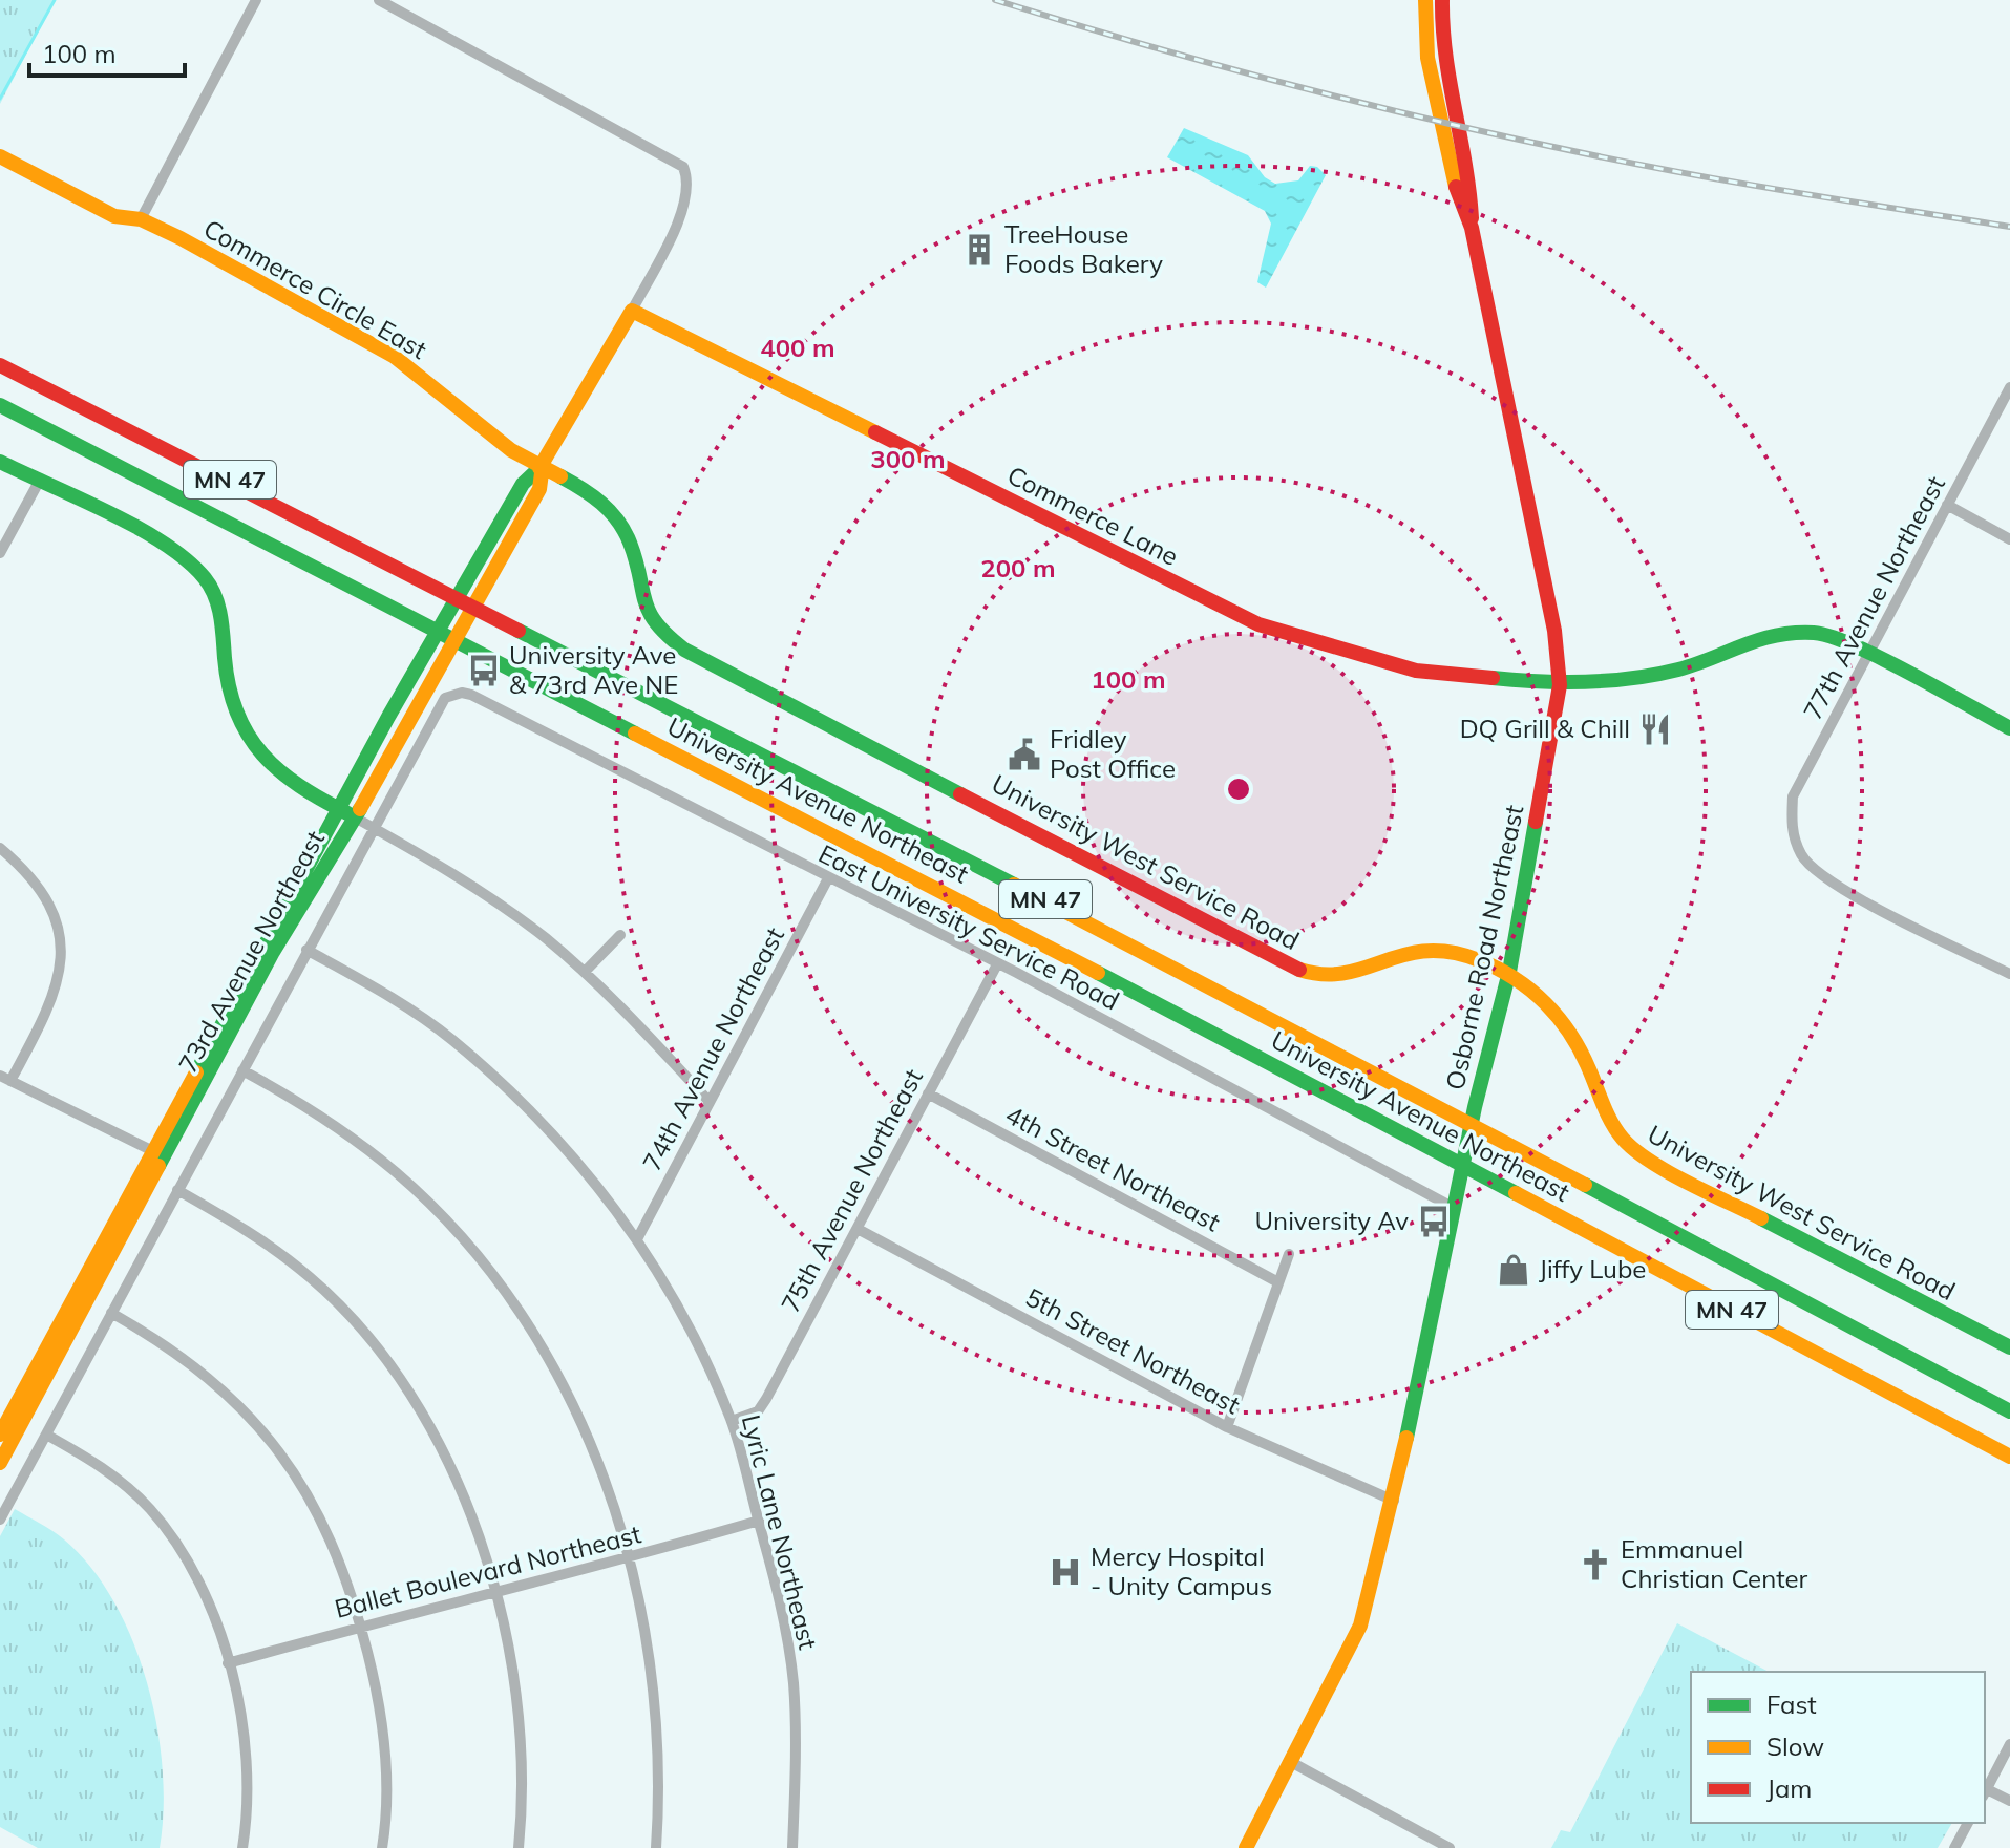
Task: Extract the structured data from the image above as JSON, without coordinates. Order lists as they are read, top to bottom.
{
  "streets": {
    "street": [
      "Commerce Circle East",
      "MN 47",
      "Commerce Lane",
      "77th Avenue Northeast",
      "University Avenue Northeast",
      "University West Service Road",
      "East University Service Road",
      "Osborne Road Northeast",
      "73rd Avenue Northeast",
      "74th Avenue Northeast",
      "4th Street Northeast",
      "75th Avenue Northeast",
      "5th Street Northeast",
      "Lyric Lane Northeast",
      "Ballet Boulevard Northeast"
    ]
  },
  "crossings": [
    ["Commerce Circle East", "University West Service Road"],
    ["Commerce Circle East", "73rd Avenue Northeast"],
    ["Commerce Lane", "77th Avenue Northeast"],
    ["Commerce Lane", "Osborne Road Northeast"],
    ["Commerce Lane", "73rd Avenue Northeast"],
    ["University Avenue Northeast", "Osborne Road Northeast"],
    ["University Avenue Northeast", "73rd Avenue Northeast"],
    ["University West Service Road", "Osborne Road Northeast"],
    ["University West Service Road", "73rd Avenue Northeast"],
    ["East University Service Road", "Osborne Road Northeast"],
    ["East University Service Road", "73rd Avenue Northeast"],
    ["East University Service Road", "74th Avenue Northeast"],
    ["East University Service Road", "75th Avenue Northeast"],
    ["Osborne Road Northeast", "5th Street Northeast"],
    ["73rd Avenue Northeast", "Lyric Lane Northeast"],
    ["74th Avenue Northeast", "Lyric Lane Northeast"],
    ["4th Street Northeast", "75th Avenue Northeast"],
    ["75th Avenue Northeast", "5th Street Northeast"],
    ["75th Avenue Northeast", "Lyric Lane Northeast"],
    ["Lyric Lane Northeast", "Ballet Boulevard Northeast"]
  ],
  "places": {
    "building": ["TreeHouse Foods Bakery"],
    "bus stop": ["University Ave & 73rd Ave NE", "University Av"],
    "restaurant": ["DQ Grill & Chill"],
    "public building": ["Fridley Post Office"],
    "shop": ["Jiffy Lube"],
    "church": ["Emmanuel Christian Center"],
    "hospital": ["Mercy Hospital - Unity Campus"]
  },
  "legend": ["Fast", "Slow", "Jam"],
  "scale_bar": "100 m",
  "rings": [
    "400 m",
    "300 m",
    "200 m",
    "100 m"
  ]
}
